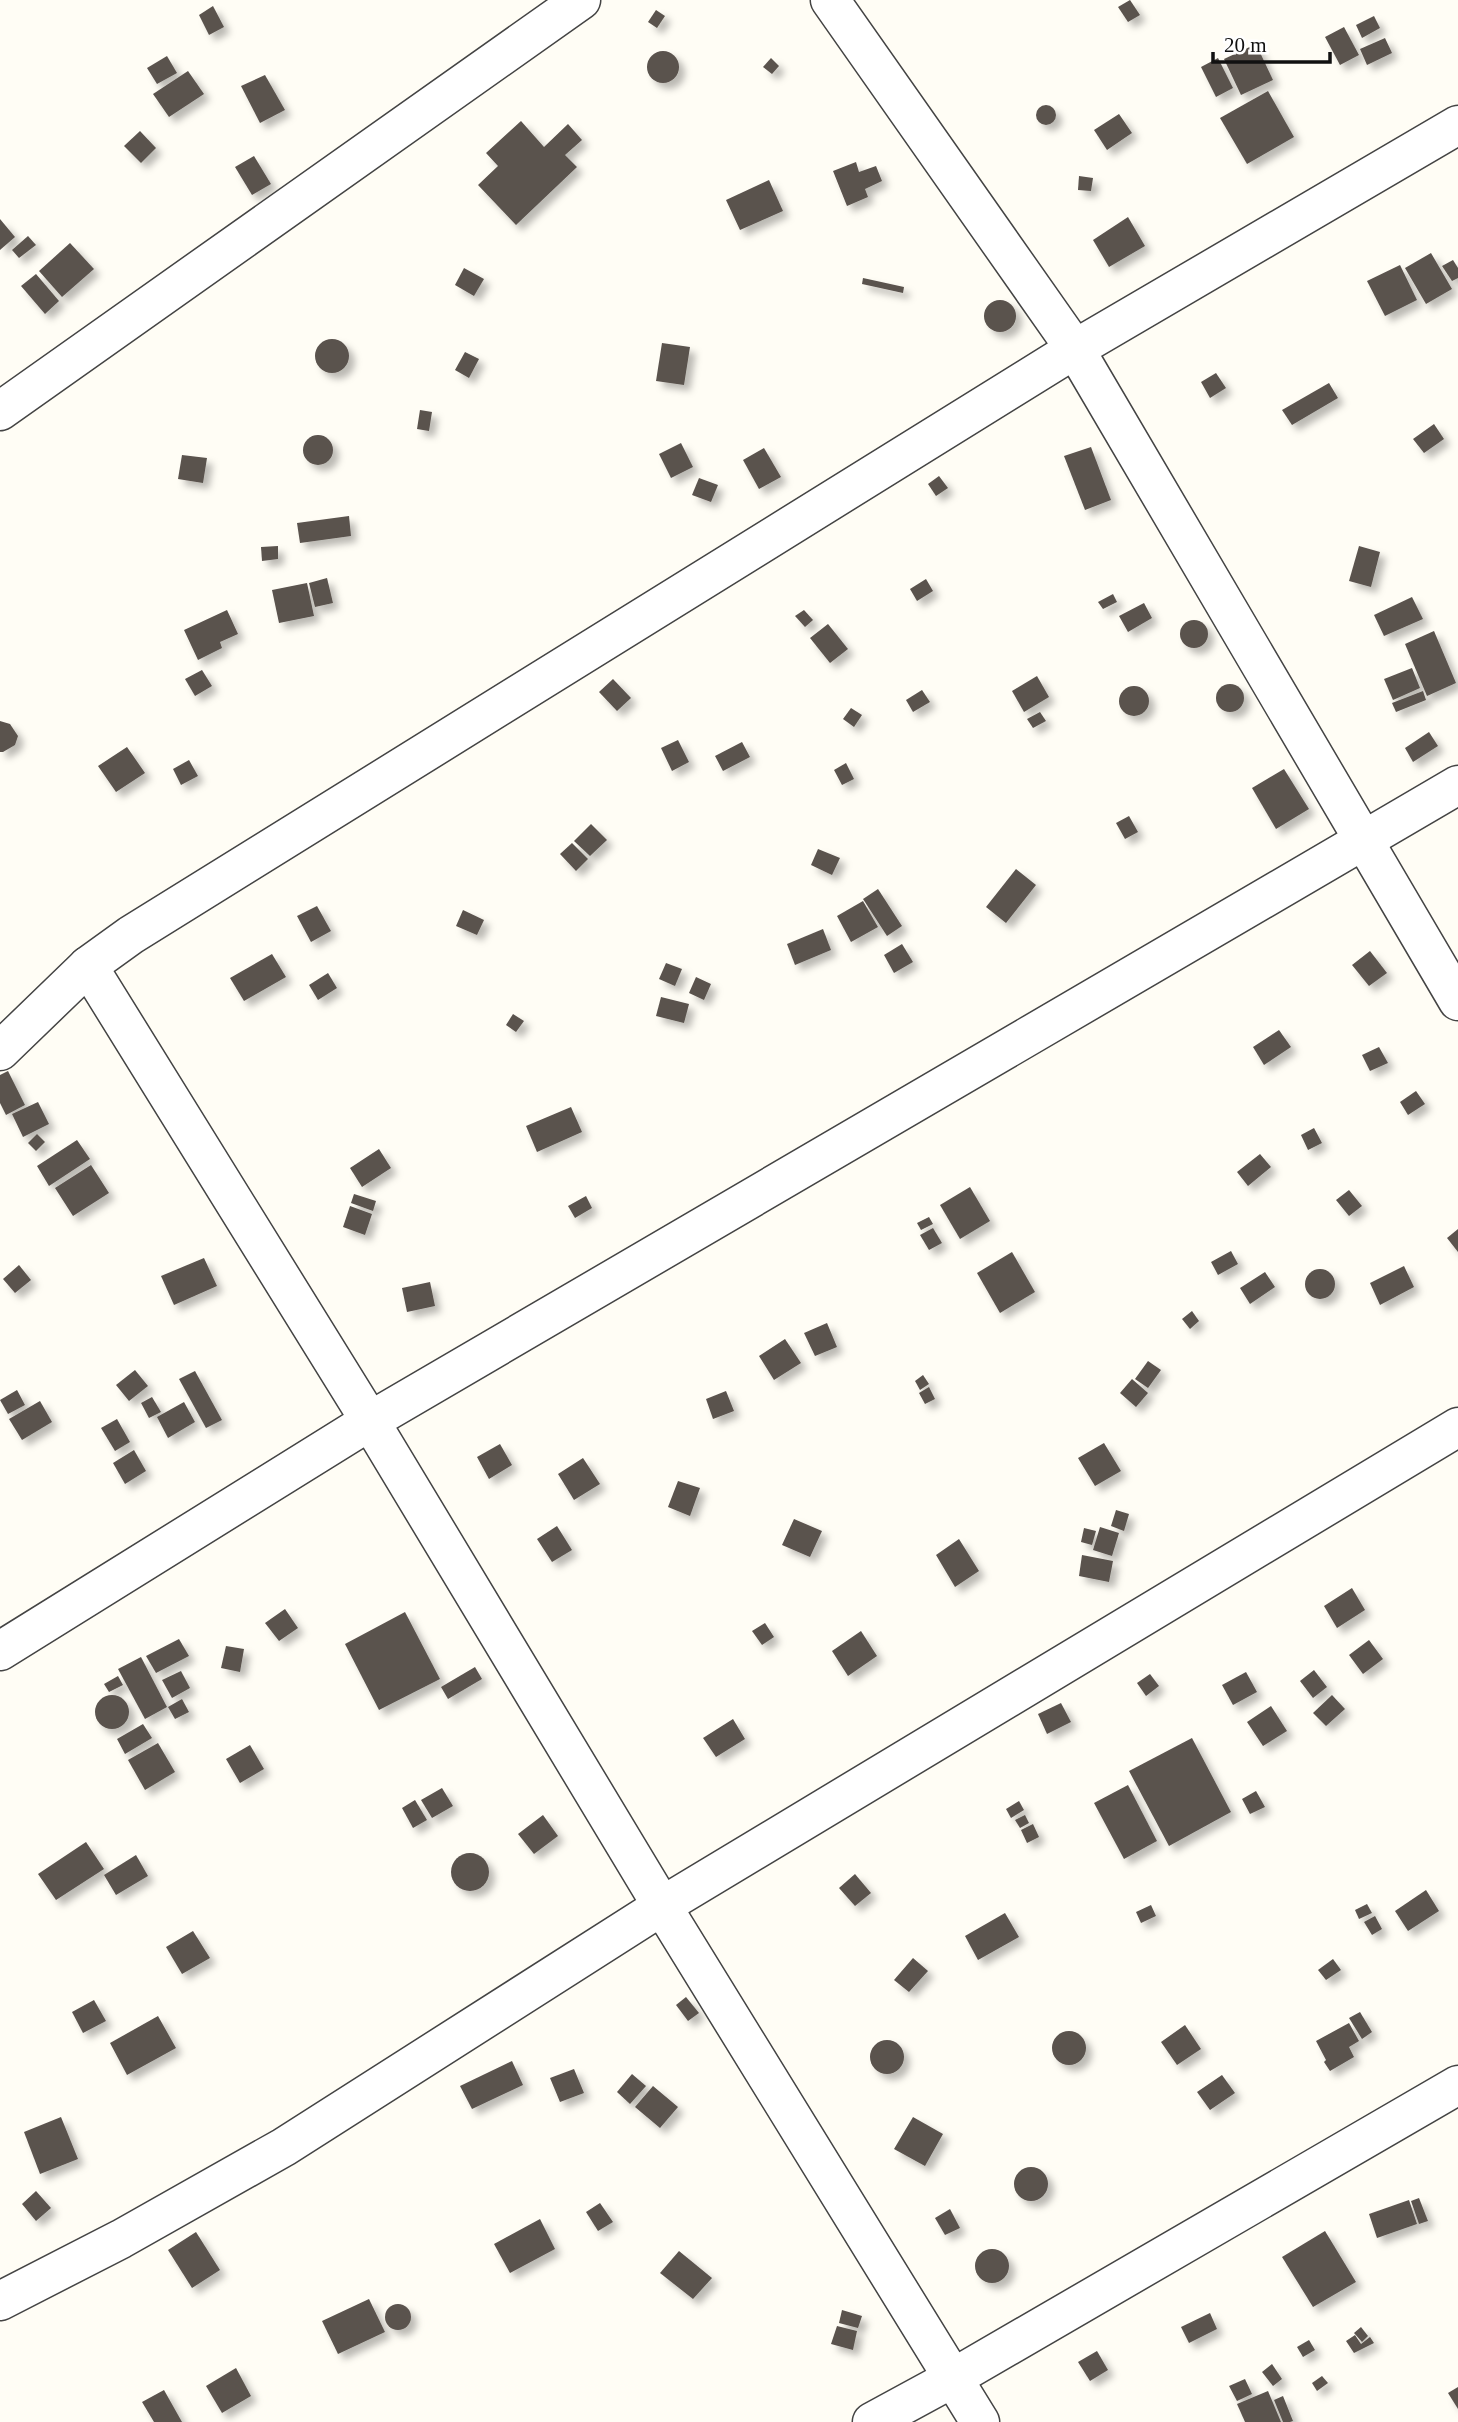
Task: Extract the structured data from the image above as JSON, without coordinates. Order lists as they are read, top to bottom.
{
  "scale_bar": "20 m"
}
